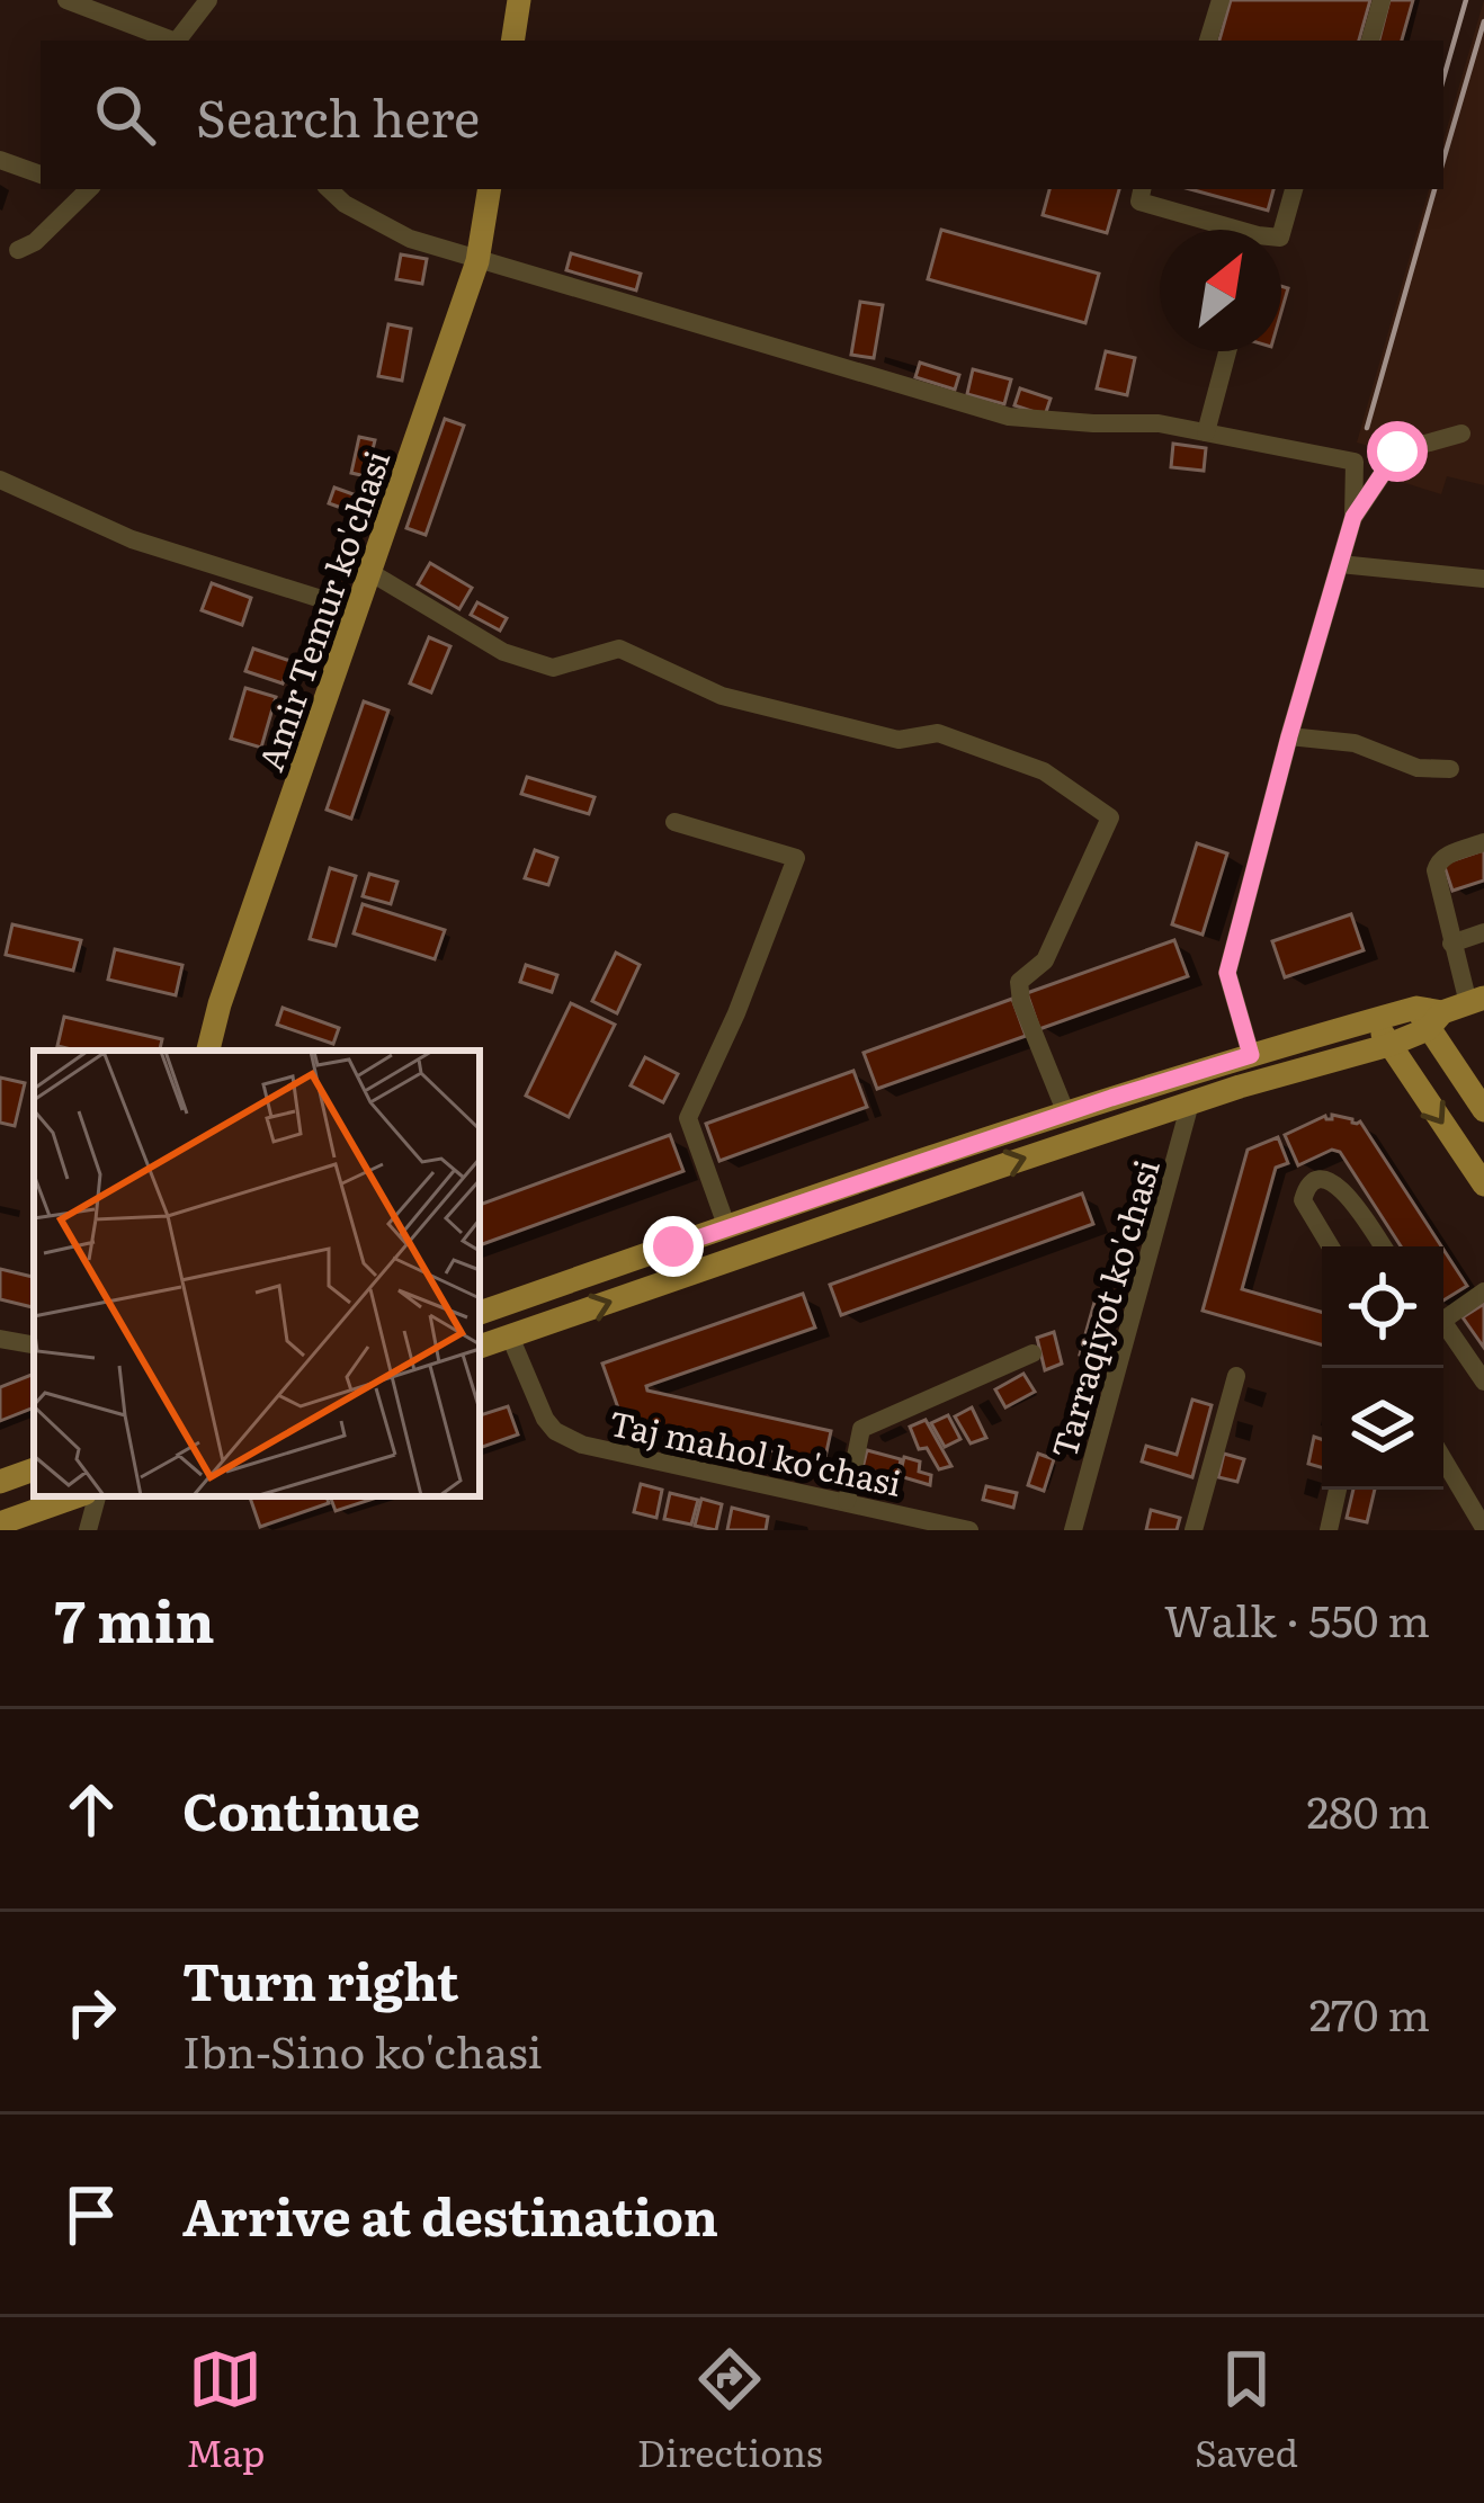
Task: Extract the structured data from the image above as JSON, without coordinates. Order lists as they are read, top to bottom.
{
  "streets": {
    "main road": ["Amir Temur ko'chasi"],
    "street": ["Tarraqiyot ko'chasi", "Taj mahol ko'chasi"]
  },
  "north": "top right",
  "page": {
    "search": "Search here",
    "heading": ["7 min", "Walk · 550 m"],
    "list": [
      ["Continue", "280 m"],
      ["Turn right", "Ibn-Sino ko'chasi", "270 m"],
      "Arrive at destination"
    ],
    "nav": ["Map", "Directions", "Saved"]
  }
}
